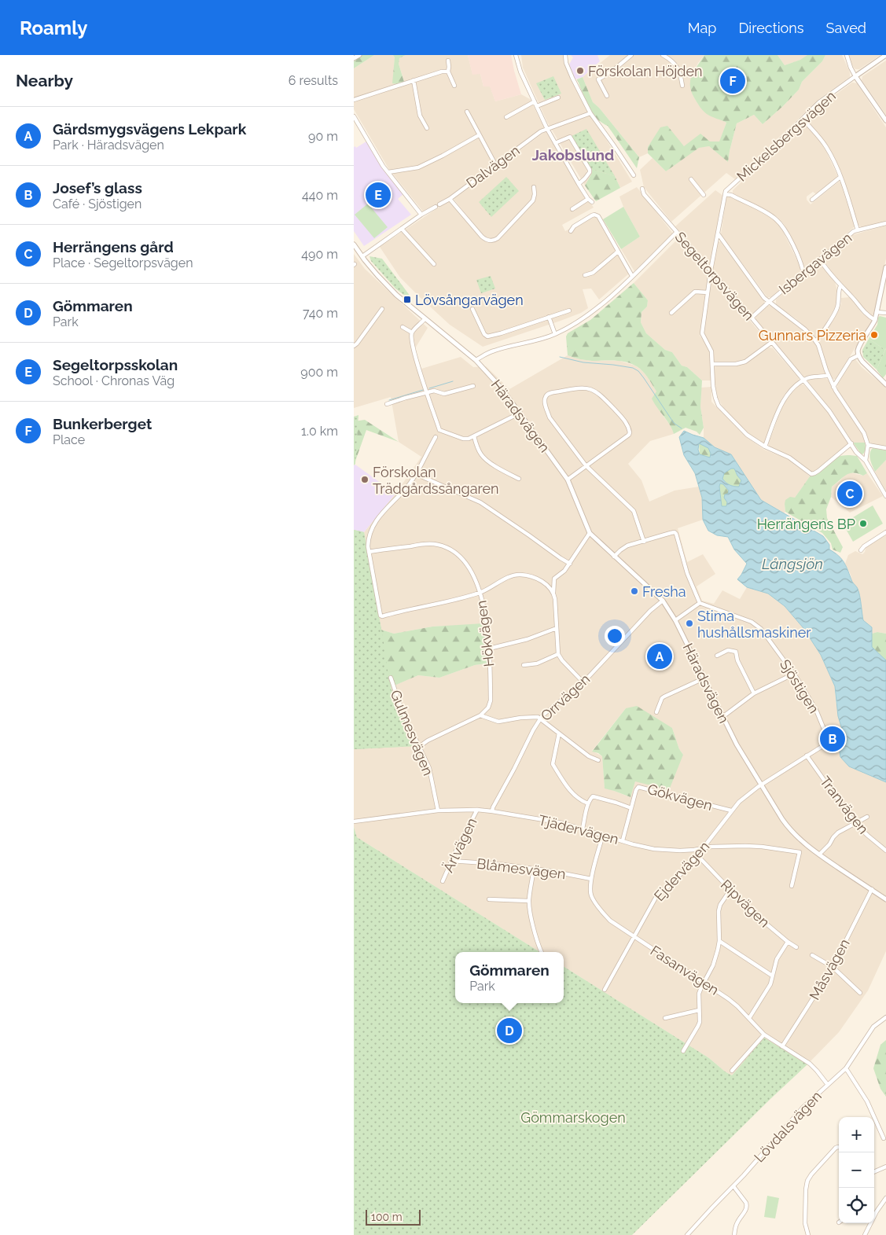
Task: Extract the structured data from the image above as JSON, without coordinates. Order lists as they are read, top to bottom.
{
  "streets": {
    "street": [
      "Mickelsbergsvägen",
      "Dalvägen",
      "Isbergavägen",
      "Segeltorpsvägen",
      "Häradsvägen",
      "Hökvägen",
      "Sjöstigen",
      "Orrvägen",
      "Gulmesvägen",
      "Gökvägen",
      "Tranvägen",
      "Tjädervägen",
      "Ärlvägen",
      "Blåmesvägen",
      "Ejdervägen",
      "Ripvägen",
      "Måsvägen",
      "Fasanvägen",
      "Lövdalsvägen"
    ]
  },
  "crossings": [
    ["Dalvägen", "Häradsvägen"],
    ["Isbergavägen", "Segeltorpsvägen"],
    ["Häradsvägen", "Sjöstigen"],
    ["Häradsvägen", "Orrvägen"],
    ["Häradsvägen", "Ejdervägen"],
    ["Häradsvägen", "Måsvägen"],
    ["Sjöstigen", "Tranvägen"],
    ["Sjöstigen", "Ejdervägen"],
    ["Orrvägen", "Tjädervägen"],
    ["Gulmesvägen", "Tjädervägen"],
    ["Gökvägen", "Tjädervägen"],
    ["Gökvägen", "Ejdervägen"],
    ["Tjädervägen", "Ärlvägen"],
    ["Tjädervägen", "Ejdervägen"],
    ["Tjädervägen", "Fasanvägen"],
    ["Ärlvägen", "Blåmesvägen"],
    ["Blåmesvägen", "Fasanvägen"],
    ["Ejdervägen", "Ripvägen"],
    ["Ejdervägen", "Fasanvägen"],
    ["Måsvägen", "Fasanvägen"],
    ["Fasanvägen", "Lövdalsvägen"]
  ],
  "districts": ["Jakobslund"],
  "water": ["Långsjön"],
  "parks": ["Gömmarskogen"],
  "places": {
    "other": [
      "Förskolan Höjden",
      "Gunnars Pizzeria",
      "Förskolan Trädgårdssångaren",
      "Herrängens BP",
      "Fresha",
      "Stima hushållsmaskiner"
    ],
    "transit": ["Lövsångarvägen"]
  },
  "scale_bar": "100 m",
  "page": {
    "header": "Roamly",
    "nav": ["Map", "Directions", "Saved"],
    "heading": ["Nearby", "6 results"],
    "pins": [
      "F",
      "E",
      "C",
      "A",
      "B",
      "D"
    ],
    "list": [
      {
        "mark": "A",
        "name": "Gärdsmygsvägens Lekpark",
        "note": "Park · Häradsvägen",
        "value": "90 m"
      },
      {
        "mark": "B",
        "name": "Josef’s glass",
        "note": "Café · Sjöstigen",
        "value": "440 m"
      },
      {
        "mark": "C",
        "name": "Herrängens gård",
        "note": "Place · Segeltorpsvägen",
        "value": "490 m"
      },
      {
        "mark": "D",
        "name": "Gömmaren",
        "note": "Park",
        "value": "740 m"
      },
      {
        "mark": "E",
        "name": "Segeltorpsskolan",
        "note": "School · Chronas Väg",
        "value": "900 m"
      },
      {
        "mark": "F",
        "name": "Bunkerberget",
        "note": "Place",
        "value": "1.0 km"
      }
    ],
    "popup": ["Gömmaren", "Park"],
    "map_buttons": ["+", "−"],
    "scale": "100 m"
  }
}
